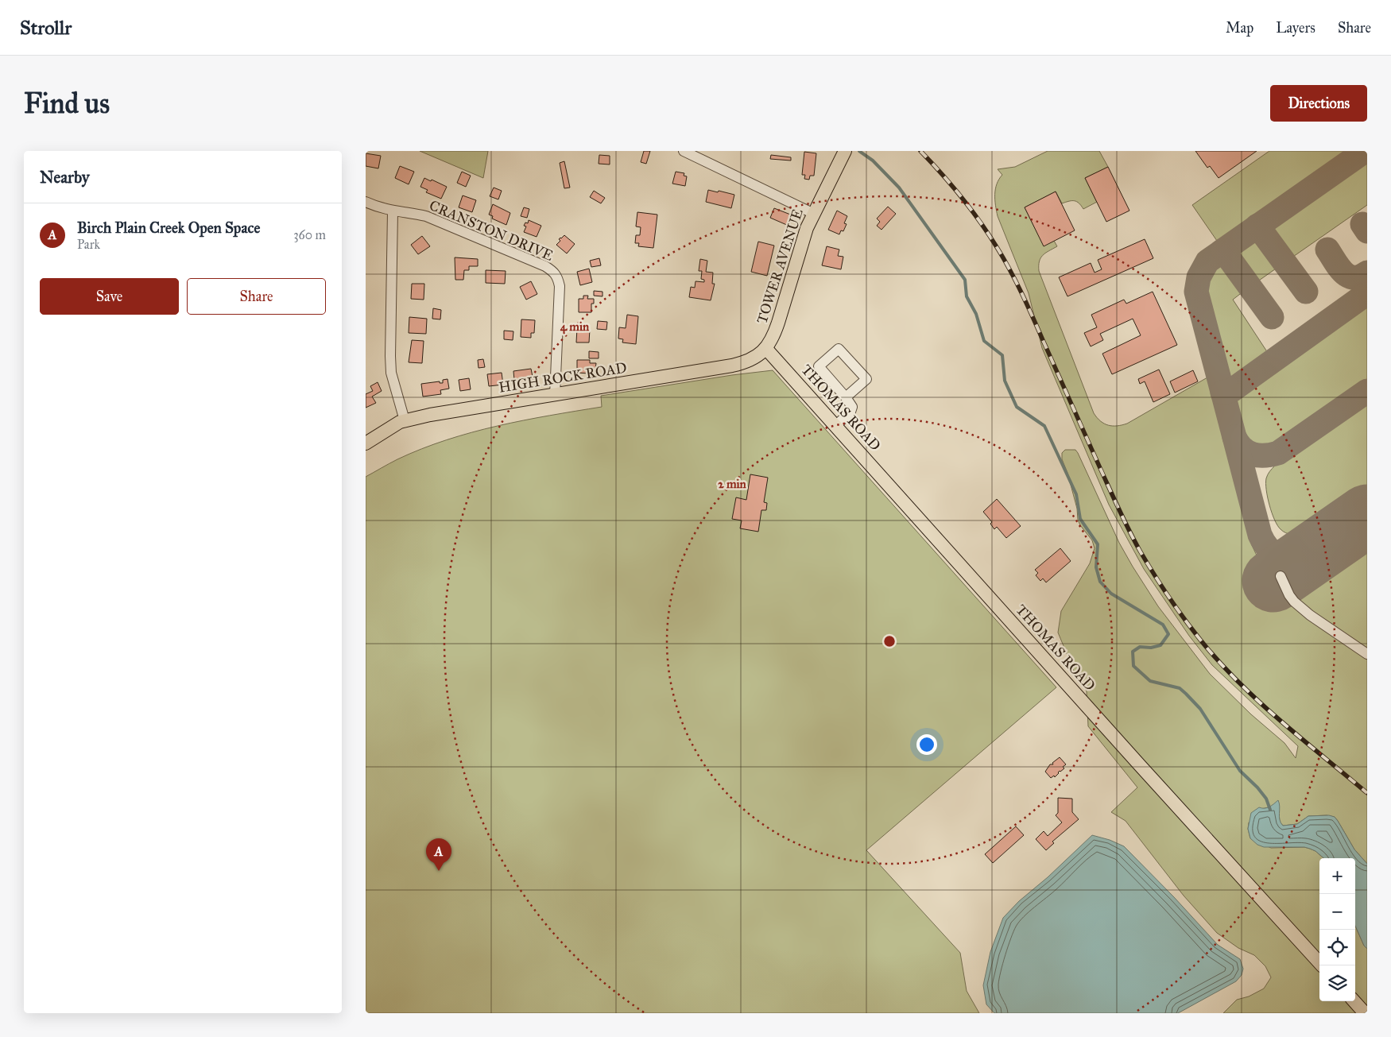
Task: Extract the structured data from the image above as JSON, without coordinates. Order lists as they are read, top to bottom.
{
  "streets": {
    "main road": ["TOWER AVENUE", "HIGH ROCK ROAD", "THOMAS ROAD"],
    "street": ["CRANSTON DRIVE"]
  },
  "crossings": [
    ["CRANSTON DRIVE", "HIGH ROCK ROAD"],
    ["TOWER AVENUE", "HIGH ROCK ROAD"],
    ["TOWER AVENUE", "THOMAS ROAD"],
    ["HIGH ROCK ROAD", "THOMAS ROAD"]
  ],
  "page": {
    "header": "Strollr",
    "nav": ["Map", "Layers", "Share"],
    "buttons": [
      "Directions",
      ["Save", "Share"]
    ],
    "title": "Find us",
    "heading": "Nearby",
    "list": [
      {
        "mark": "A",
        "name": "Birch Plain Creek Open Space",
        "note": "Park",
        "value": "360 m"
      }
    ],
    "pins": "A",
    "map_buttons": ["+", "−"]
  },
  "rings": ["4 min", "2 min"]
}
